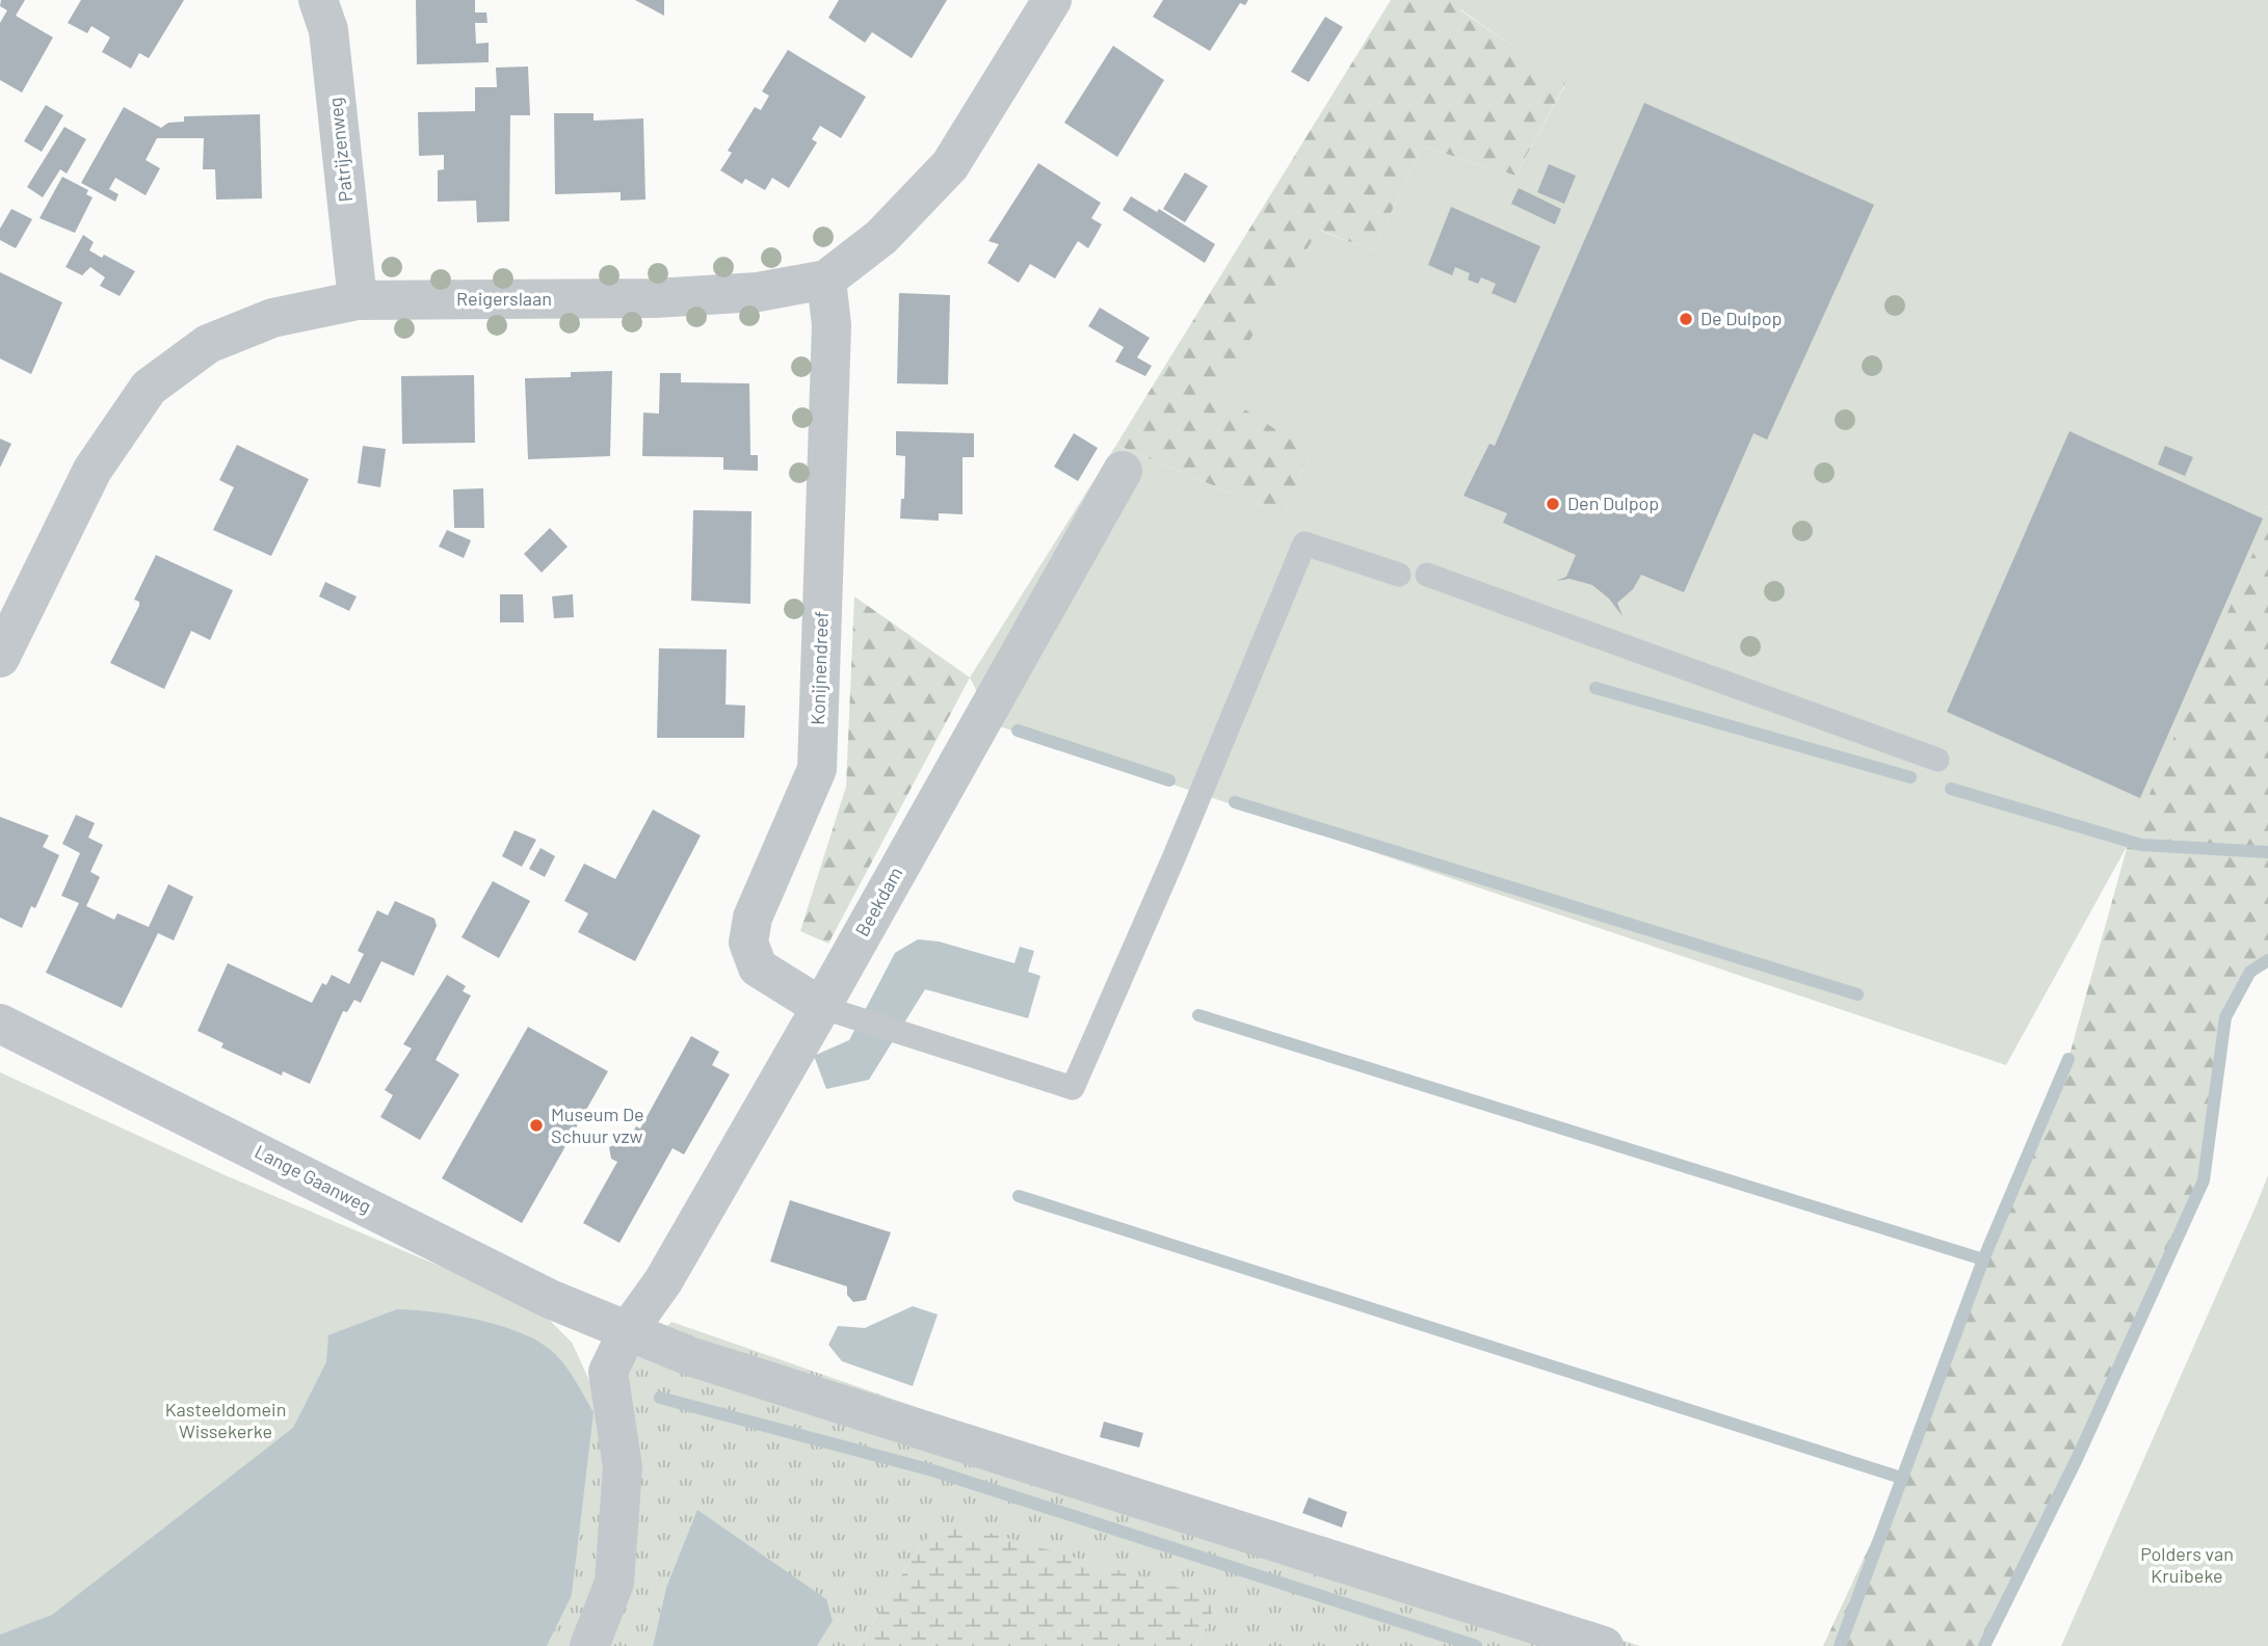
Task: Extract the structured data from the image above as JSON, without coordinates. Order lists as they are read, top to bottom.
{
  "streets": {
    "street": [
      "Patrijzenweg",
      "Reigerslaan",
      "Konijnendreef",
      "Beekdam",
      "Lange Gaanweg"
    ]
  },
  "crossings": [
    ["Patrijzenweg", "Reigerslaan"],
    ["Reigerslaan", "Konijnendreef"],
    ["Konijnendreef", "Beekdam"],
    ["Beekdam", "Lange Gaanweg"]
  ],
  "parks": ["Kasteeldomein Wissekerke", "Polders van Kruibeke"],
  "places": ["De Dulpop", "Den Dulpop", "Museum De Schuur vzw"]
}
